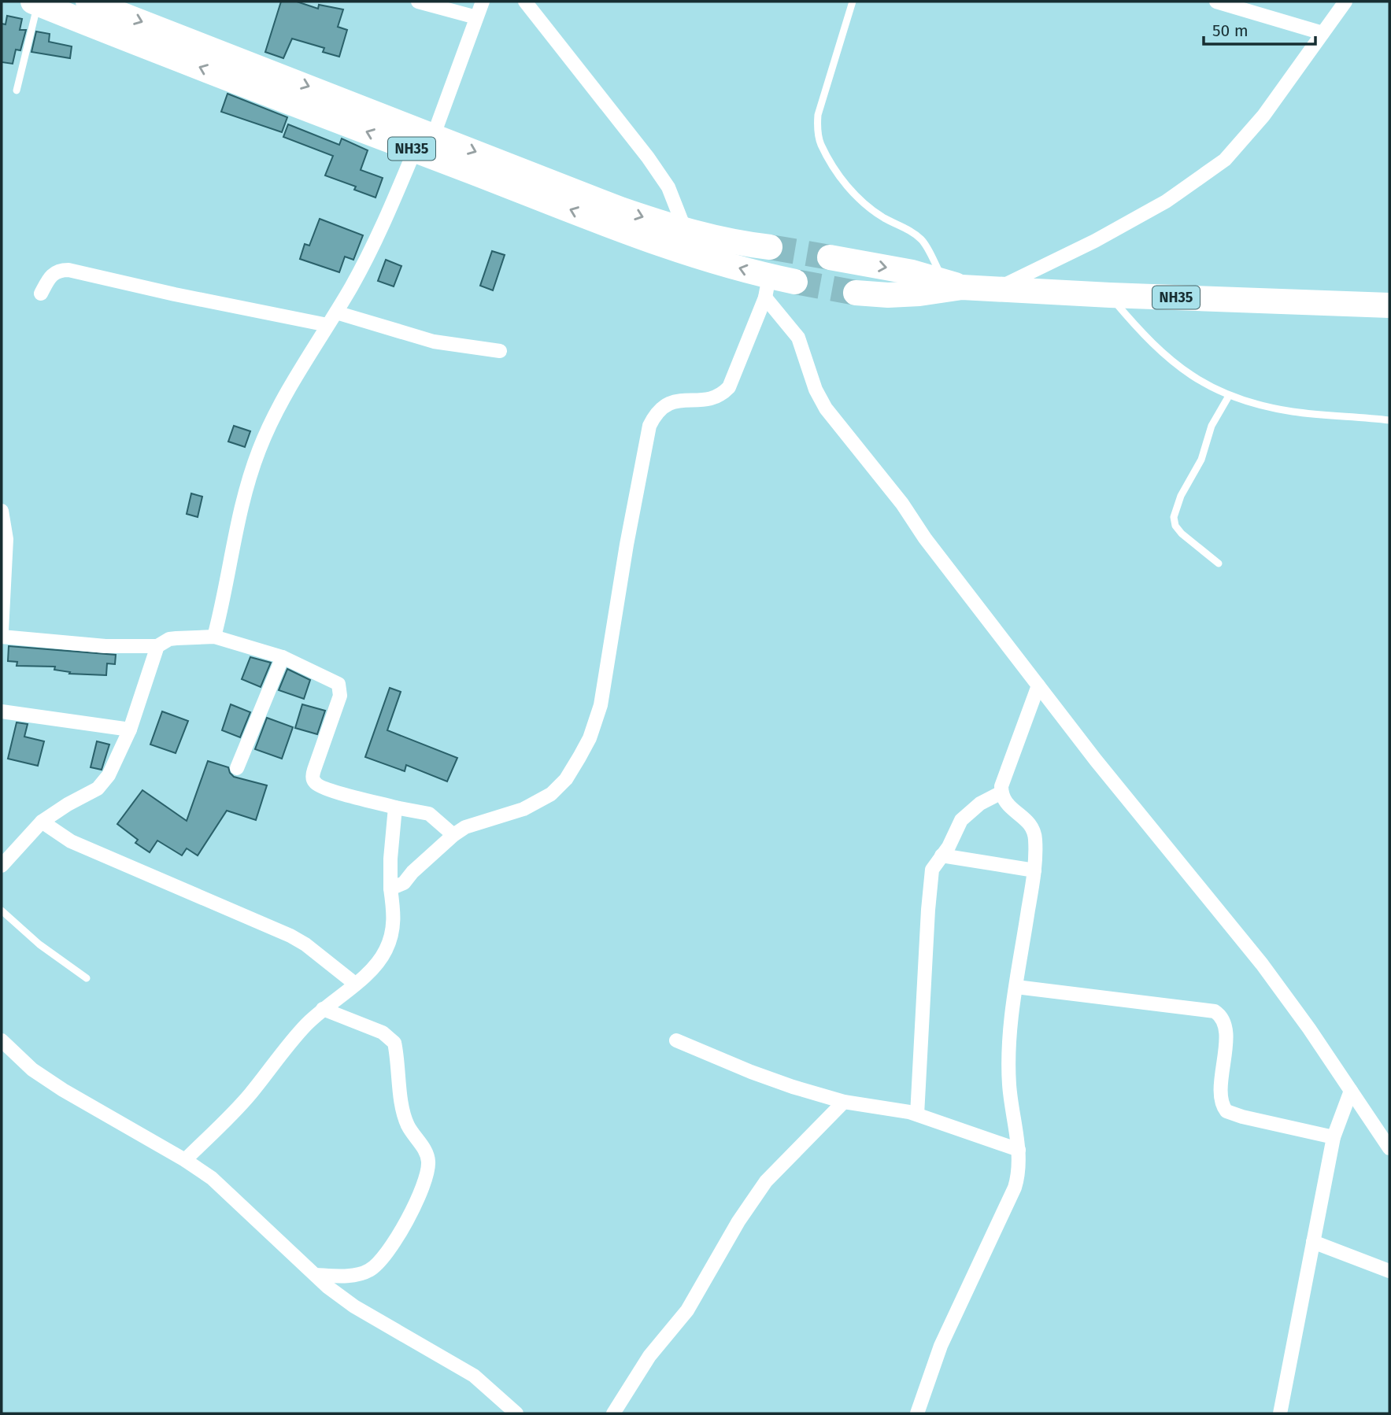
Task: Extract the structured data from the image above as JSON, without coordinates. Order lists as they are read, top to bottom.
{
  "streets": {
    "highway": ["NH35"]
  },
  "scale_bar": "50 m"
}
